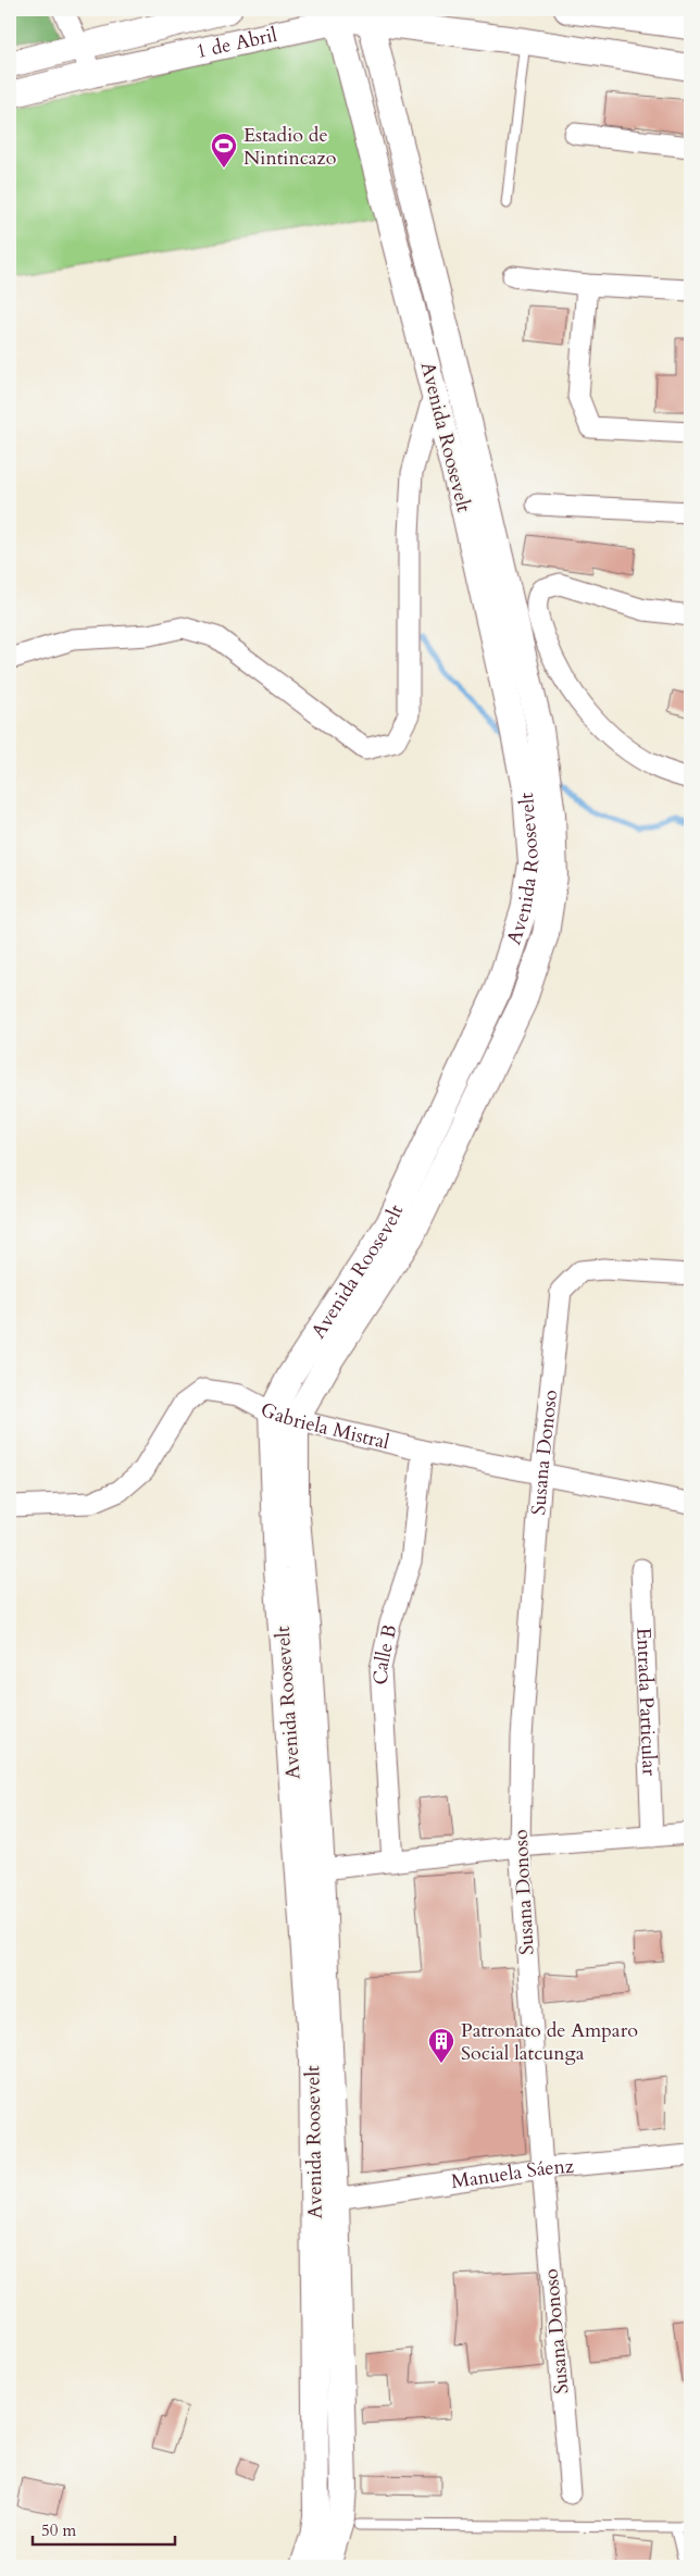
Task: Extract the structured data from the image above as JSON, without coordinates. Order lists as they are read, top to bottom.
{
  "streets": {
    "street": [
      "1 de Abril",
      "Avenida Roosevelt",
      "Gabriela Mistral",
      "Susana Donoso",
      "Calle B",
      "Entrada Particular",
      "Manuela Sáenz"
    ]
  },
  "crossings": [
    ["1 de Abril", "Avenida Roosevelt"],
    ["Avenida Roosevelt", "Gabriela Mistral"],
    ["Avenida Roosevelt", "Manuela Sáenz"],
    ["Gabriela Mistral", "Susana Donoso"],
    ["Gabriela Mistral", "Calle B"],
    ["Susana Donoso", "Manuela Sáenz"]
  ],
  "places": {
    "sports": ["Estadio de Nintincazo"],
    "building": ["Patronato de Amparo Social latcunga"]
  },
  "scale_bar": "50 m"
}
